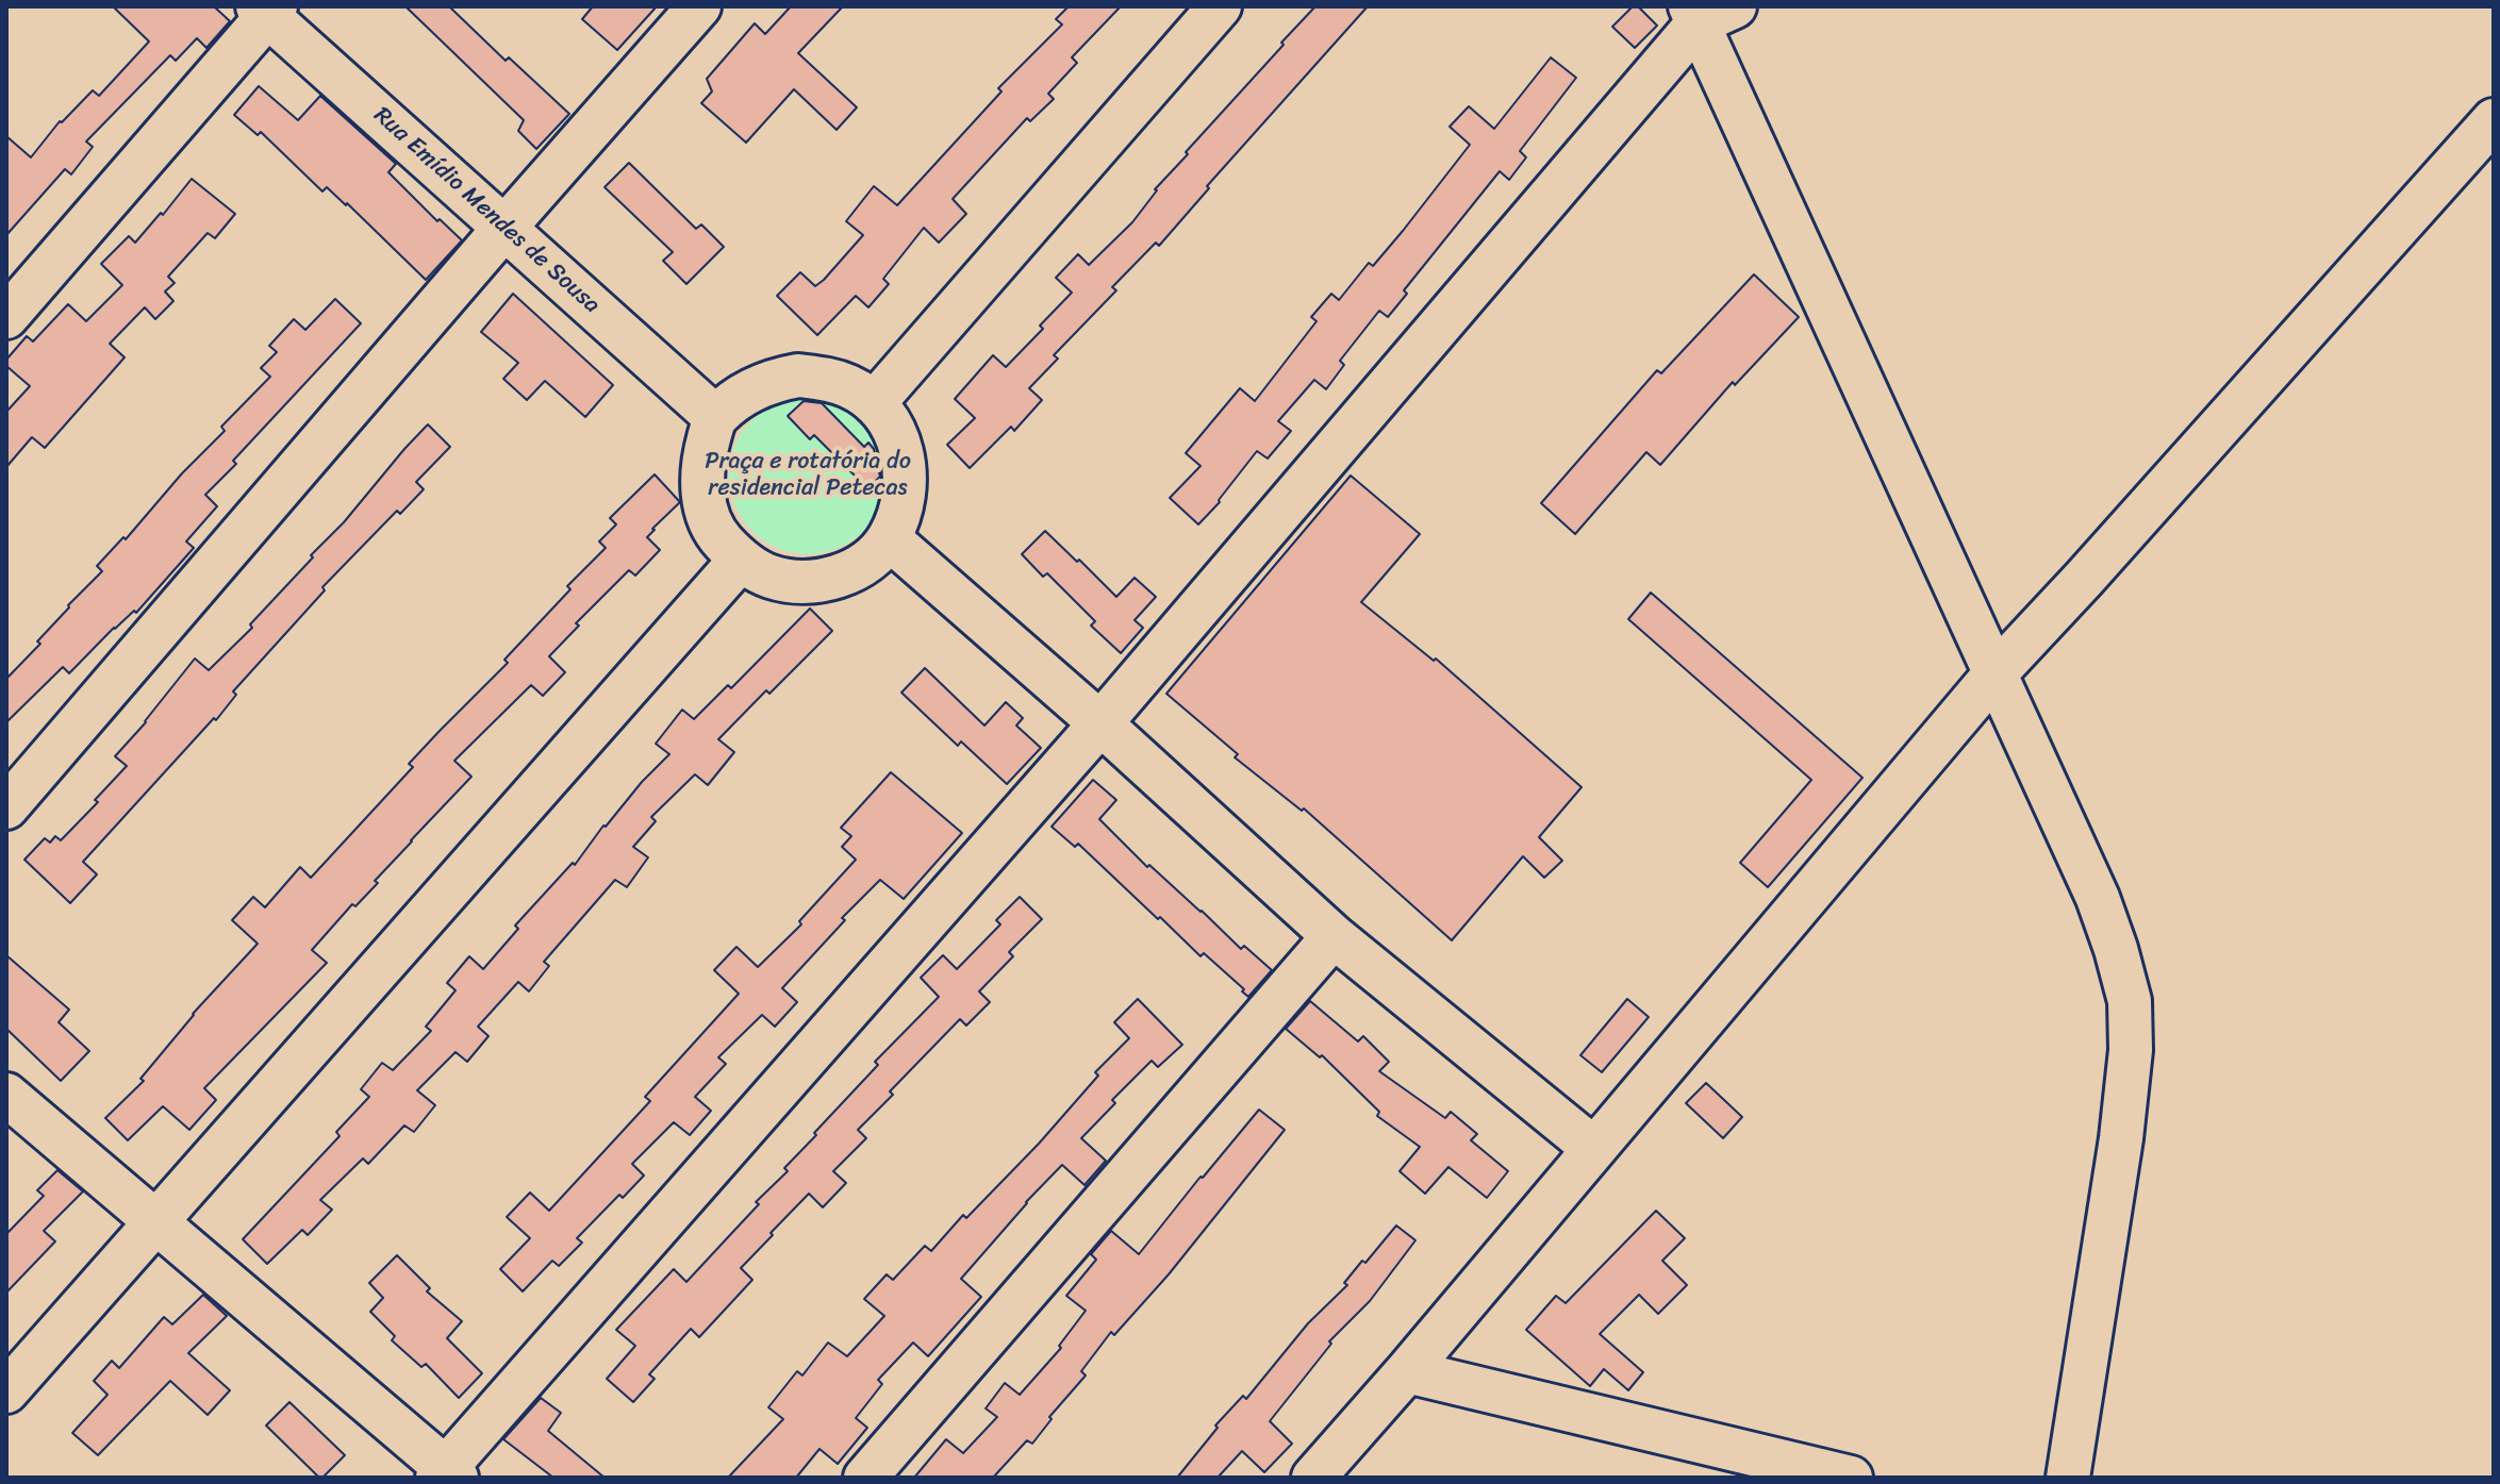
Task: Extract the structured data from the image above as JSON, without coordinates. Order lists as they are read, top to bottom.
{
  "streets": {
    "street": ["Rua Emídio Mendes de Sousa"]
  },
  "parks": ["Praça e rotatória do residencial Petecas"]
}
